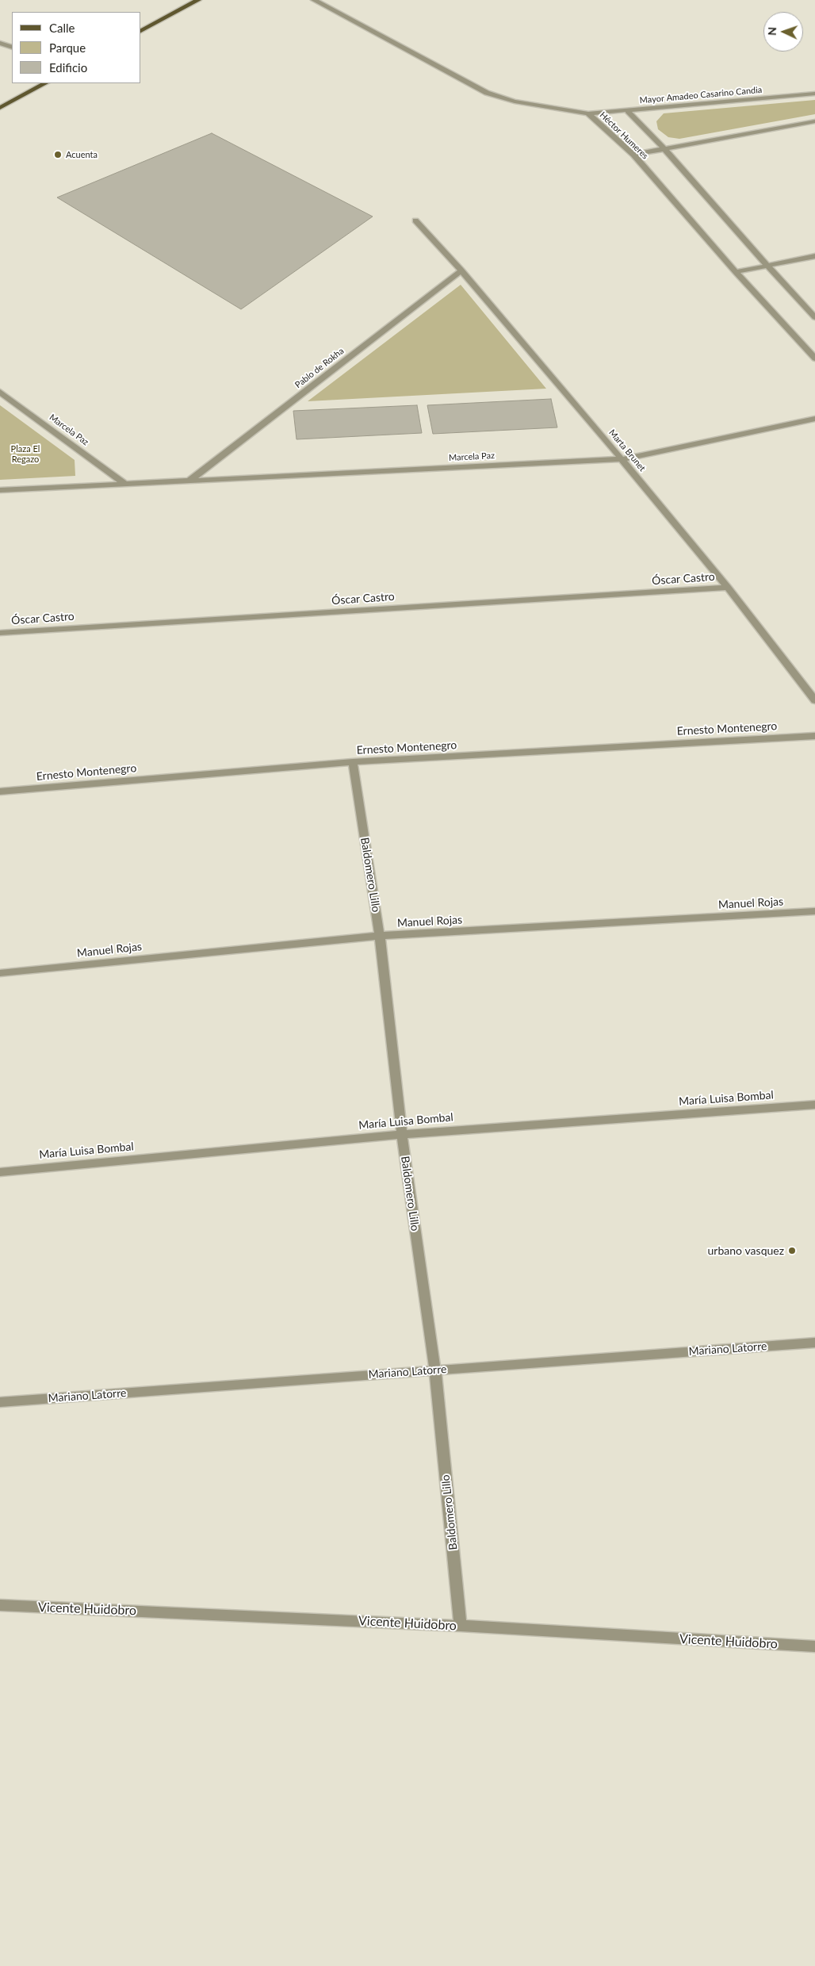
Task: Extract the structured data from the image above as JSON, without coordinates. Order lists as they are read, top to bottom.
{
  "streets": {
    "street": [
      "Mayor Amadeo Casarino Candia",
      "Héctor Humeres",
      "Pablo de Rokha",
      "Marcela Paz",
      "Marta Brunet",
      "Óscar Castro",
      "Ernesto Montenegro",
      "Baldomero Lillo",
      "Manuel Rojas",
      "María Luisa Bombal",
      "Mariano Latorre",
      "Vicente Huidobro"
    ]
  },
  "crossings": [
    ["Mayor Amadeo Casarino Candia", "Héctor Humeres"],
    ["Pablo de Rokha", "Marcela Paz"],
    ["Pablo de Rokha", "Marta Brunet"],
    ["Marcela Paz", "Marta Brunet"],
    ["Marta Brunet", "Óscar Castro"],
    ["Ernesto Montenegro", "Baldomero Lillo"],
    ["Baldomero Lillo", "Manuel Rojas"],
    ["Baldomero Lillo", "María Luisa Bombal"],
    ["Baldomero Lillo", "Mariano Latorre"],
    ["Baldomero Lillo", "Vicente Huidobro"]
  ],
  "parks": ["Plaza El Regazo"],
  "places": ["Acuenta", "urbano vasquez"],
  "legend": ["Calle", "Parque", "Edificio"],
  "north": "left"
}
